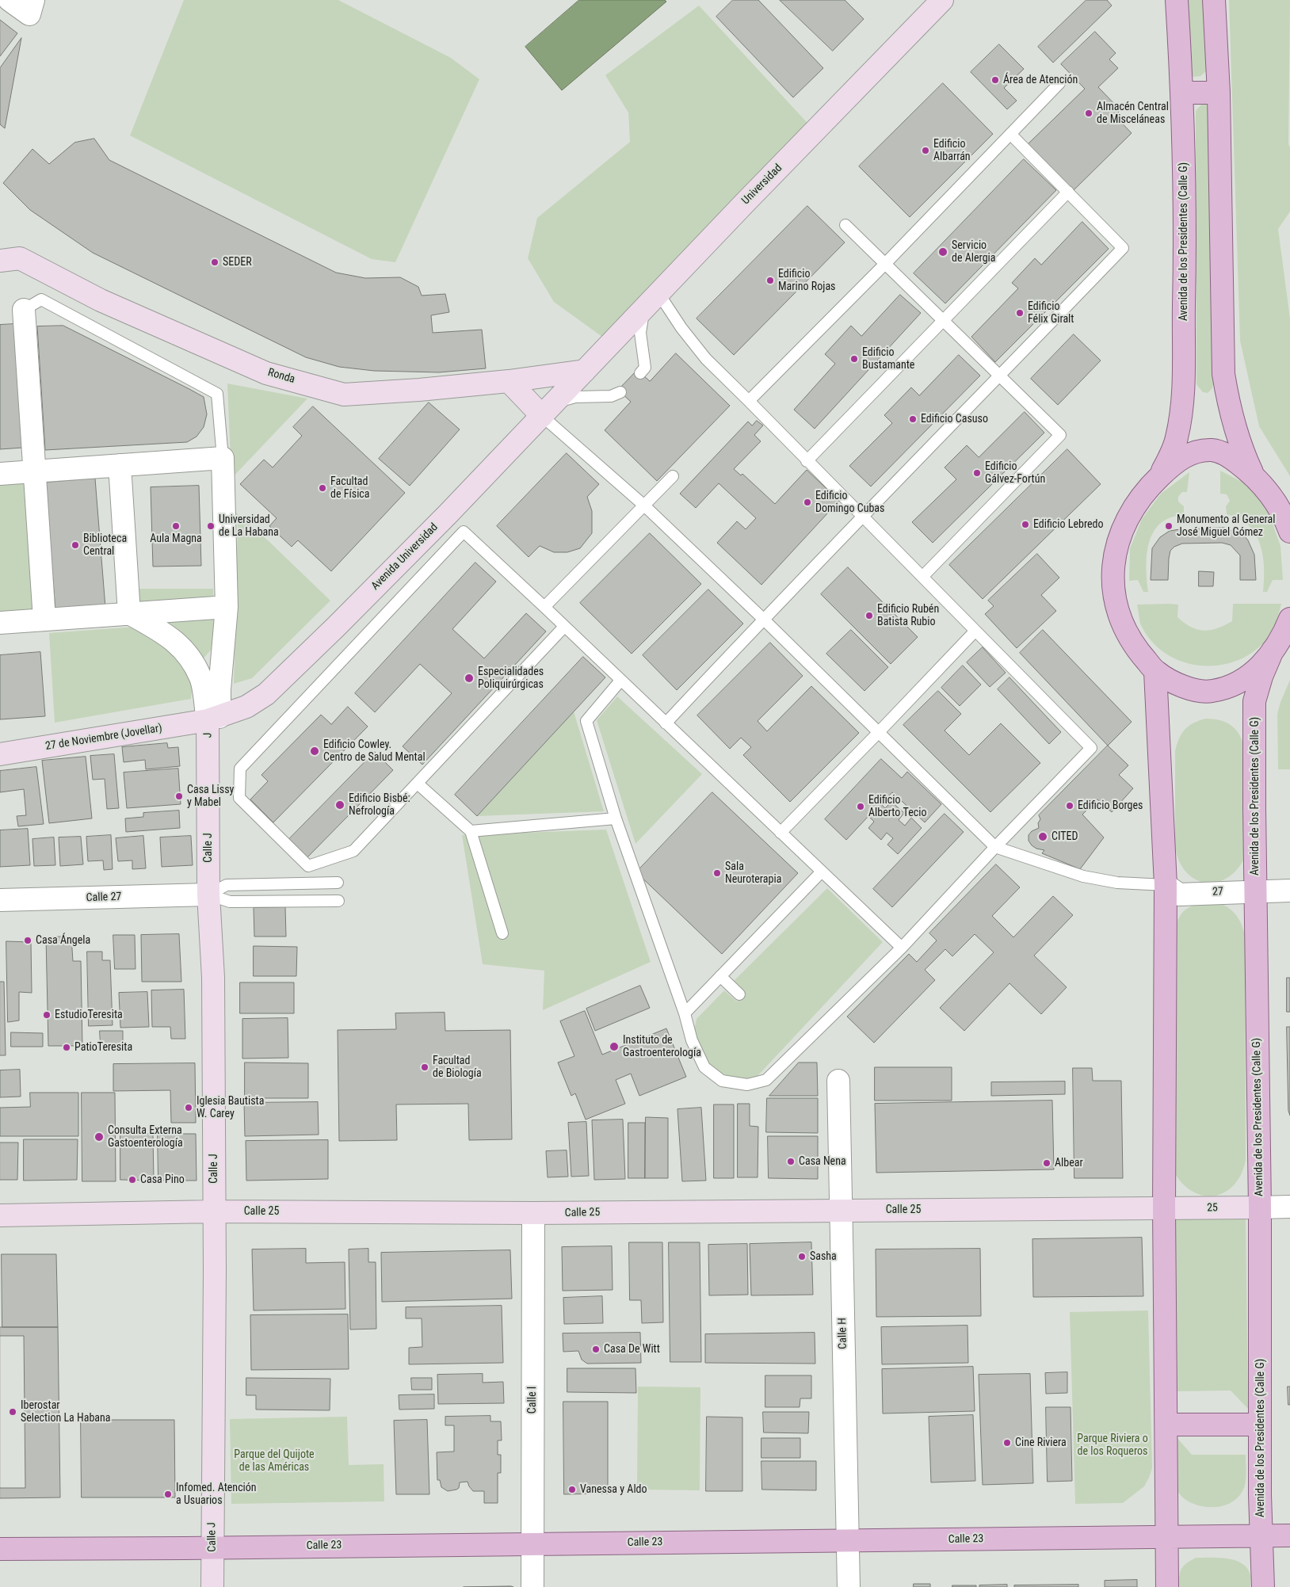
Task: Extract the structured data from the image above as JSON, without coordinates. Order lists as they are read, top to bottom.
{
  "streets": {
    "main road": ["Avenida de los Presidentes (Calle G)", "Calle 23"],
    "street": [
      "Universidad",
      "Ronda",
      "Avenida Universidad",
      "J",
      "27 de Noviembre (Jovellar)",
      "Calle J",
      "27",
      "Calle 27",
      "25",
      "Calle 25",
      "Calle H",
      "Calle I"
    ]
  },
  "crossings": [
    ["Universidad", "Ronda"],
    ["Universidad", "Avenida Universidad"],
    ["Avenida de los Presidentes (Calle G)", "27"],
    ["Avenida de los Presidentes (Calle G)", "25"],
    ["Avenida de los Presidentes (Calle G)", "Calle 23"],
    ["Ronda", "Avenida Universidad"],
    ["Avenida Universidad", "J"],
    ["Avenida Universidad", "27 de Noviembre (Jovellar)"],
    ["J", "27 de Noviembre (Jovellar)"],
    ["J", "Calle J"],
    ["Calle J", "Calle 27"],
    ["Calle J", "Calle 25"],
    ["Calle J", "Calle 23"],
    ["25", "Calle 25"],
    ["Calle 25", "Calle H"],
    ["Calle 25", "Calle I"],
    ["Calle H", "Calle 23"],
    ["Calle I", "Calle 23"]
  ],
  "parks": ["Parque Riviera o de los Roqueros", "Parque del Quijote de las Américas"],
  "places": [
    "Área de Atención",
    "Almacén Central de Misceláneas",
    "Edificio Albarrán",
    "Servicio de Alergia",
    "SEDER",
    "Edificio Marino Rojas",
    "Edificio Félix Giralt",
    "Edificio Bustamante",
    "Edificio Casuso",
    "Edificio Gálvez-Fortún",
    "Facultad de Física",
    "Edificio Domingo Cubas",
    "Edificio Lebredo",
    "Aula Magna",
    "Universidad de La Habana",
    "Monumento al General José Miguel Gómez",
    "Biblioteca Central",
    "Edificio Rubén Batista Rubio",
    "Especialidades Poliquirúrgicas",
    "Edificio Cowley. Centro de Salud Mental",
    "Casa Lissy y Mabel",
    "Edificio Bisbé: Nefrología",
    "Edificio Borges",
    "Edificio Alberto Tecio",
    "CITED",
    "Sala Neuroterapia",
    "Casa Ángela",
    "EstudioTeresita",
    "Instituto de Gastroenterología",
    "PatioTeresita",
    "Facultad de Biología",
    "Iglesia Bautista W. Carey",
    "Consulta Externa Gastoenterología",
    "Casa Nena",
    "Albear",
    "Casa Pino",
    "Sasha",
    "Casa De Witt",
    "Iberostar Selection La Habana",
    "Cine Riviera",
    "Vanessa y Aldo",
    "Infomed. Atención a Usuarios"
  ]
}
